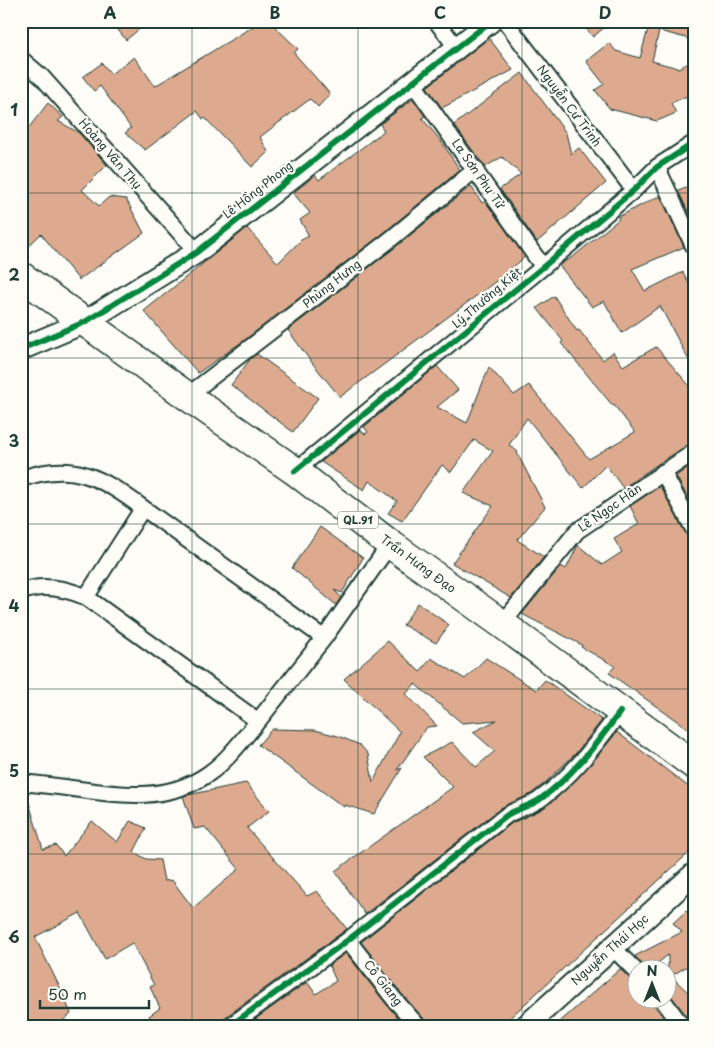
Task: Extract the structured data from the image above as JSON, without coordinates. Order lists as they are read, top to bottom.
{
  "streets": {
    "highway": ["QL.91", "Trần Hưng Đạo"],
    "street": [
      "Nguyễn Cư Trinh",
      "Hoàng Văn Thụ",
      "La Sơn Phu Tử",
      "Lê Hồng Phong",
      "Phùng Hưng",
      "Lý Thường Kiệt",
      "Lê Ngọc Hân",
      "Nguyễn Thái Học",
      "Cô Giang"
    ]
  },
  "crossings": [
    ["Nguyễn Cư Trinh", "Lý Thường Kiệt"],
    ["Hoàng Văn Thụ", "Lê Hồng Phong"],
    ["La Sơn Phu Tử", "Lê Hồng Phong"],
    ["La Sơn Phu Tử", "Phùng Hưng"],
    ["La Sơn Phu Tử", "Lý Thường Kiệt"],
    ["Lê Hồng Phong", "Trần Hưng Đạo"],
    ["Phùng Hưng", "Trần Hưng Đạo"],
    ["Lý Thường Kiệt", "Trần Hưng Đạo"],
    ["Lê Ngọc Hân", "Trần Hưng Đạo"]
  ],
  "scale_bar": "50 m",
  "north": "top",
  "grid": {
    "columns": [
      "A",
      "B",
      "C",
      "D"
    ],
    "rows": [
      "1",
      "2",
      "3",
      "4",
      "5",
      "6"
    ]
  }
}
